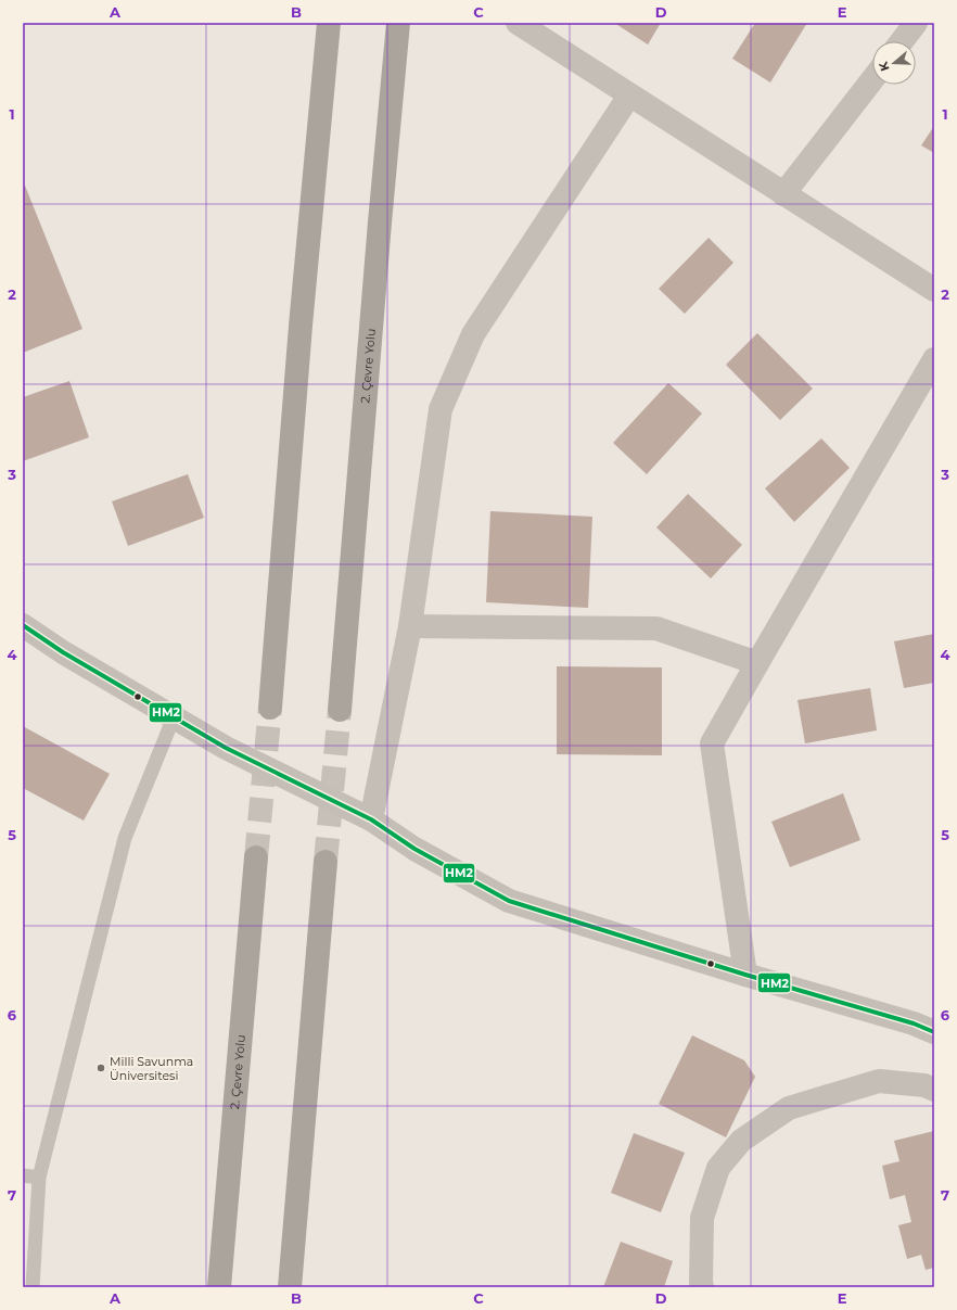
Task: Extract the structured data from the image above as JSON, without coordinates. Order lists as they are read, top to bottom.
{
  "streets": {
    "highway": ["2. Çevre Yolu"]
  },
  "places": ["Milli Savunma Üniversitesi"],
  "lines": ["transit line HM2"],
  "north": "left",
  "grid": {
    "columns": [
      "A",
      "B",
      "C",
      "D",
      "E"
    ],
    "rows": [
      "1",
      "2",
      "3",
      "4",
      "5",
      "6",
      "7"
    ]
  }
}
